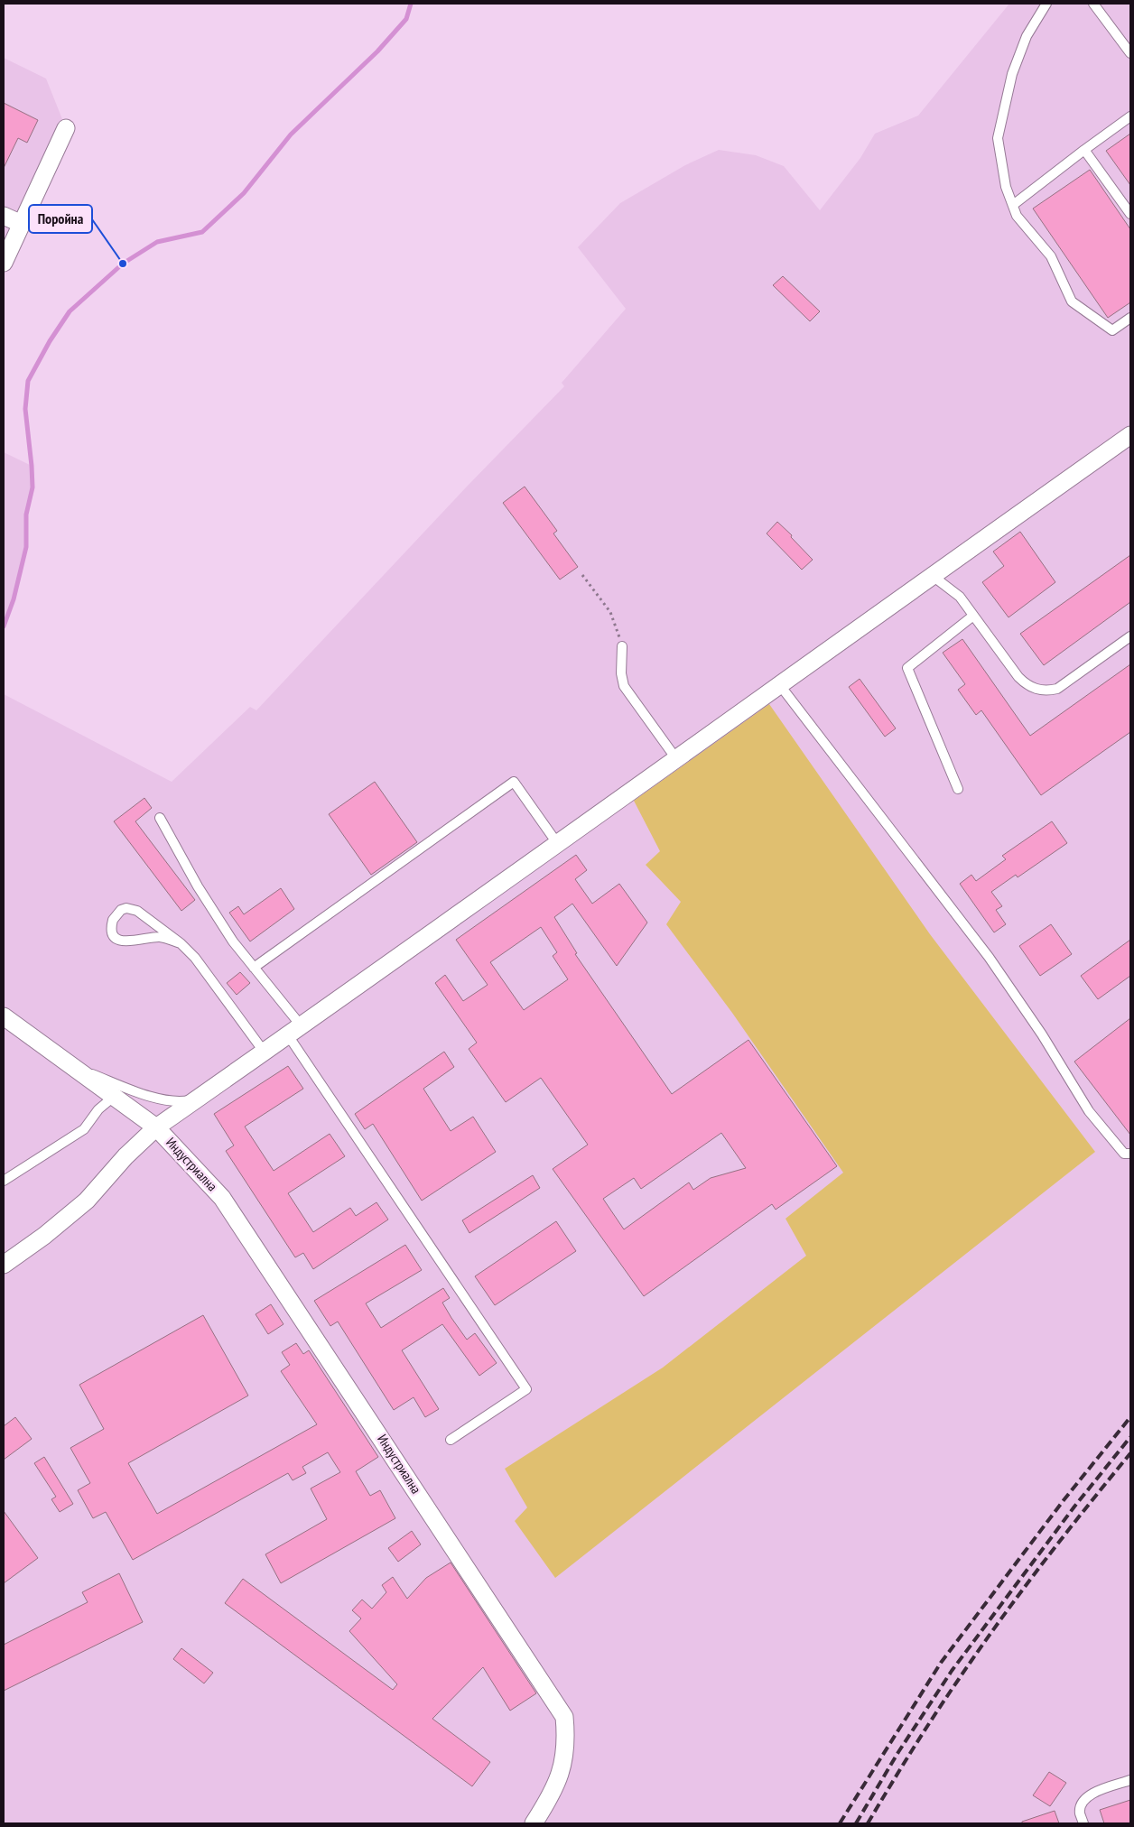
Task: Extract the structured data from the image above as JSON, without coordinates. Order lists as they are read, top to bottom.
{
  "streets": {
    "street": ["Индустриална"]
  },
  "places": ["Поройна"]
}
